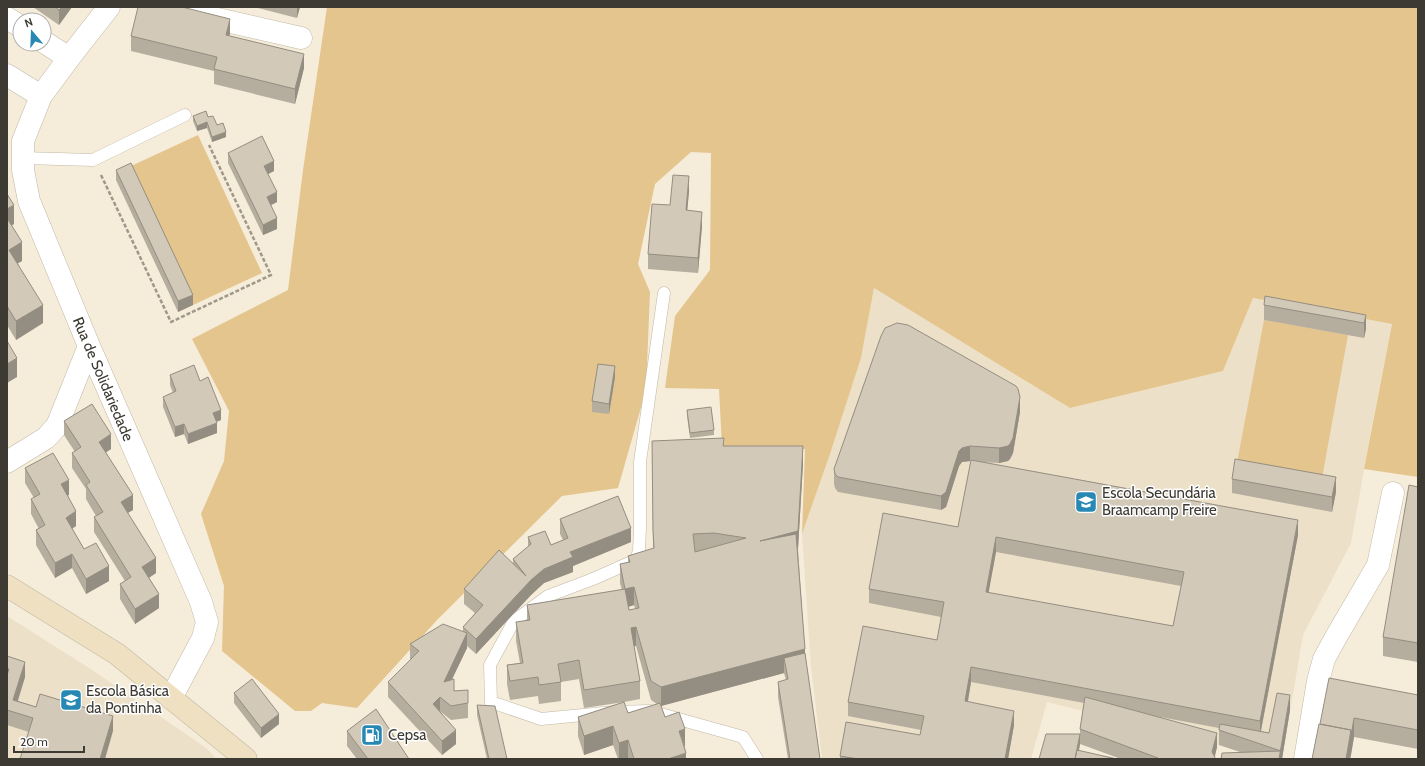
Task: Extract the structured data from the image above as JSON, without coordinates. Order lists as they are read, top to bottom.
{
  "streets": {
    "street": ["Rua de Solidariedade"]
  },
  "places": {
    "school or university": ["Escola Secundária Braamcamp Freire", "Escola Básica da Pontinha"],
    "fuel station": ["Cepsa"]
  },
  "scale_bar": "20 m",
  "north": "top"
}
